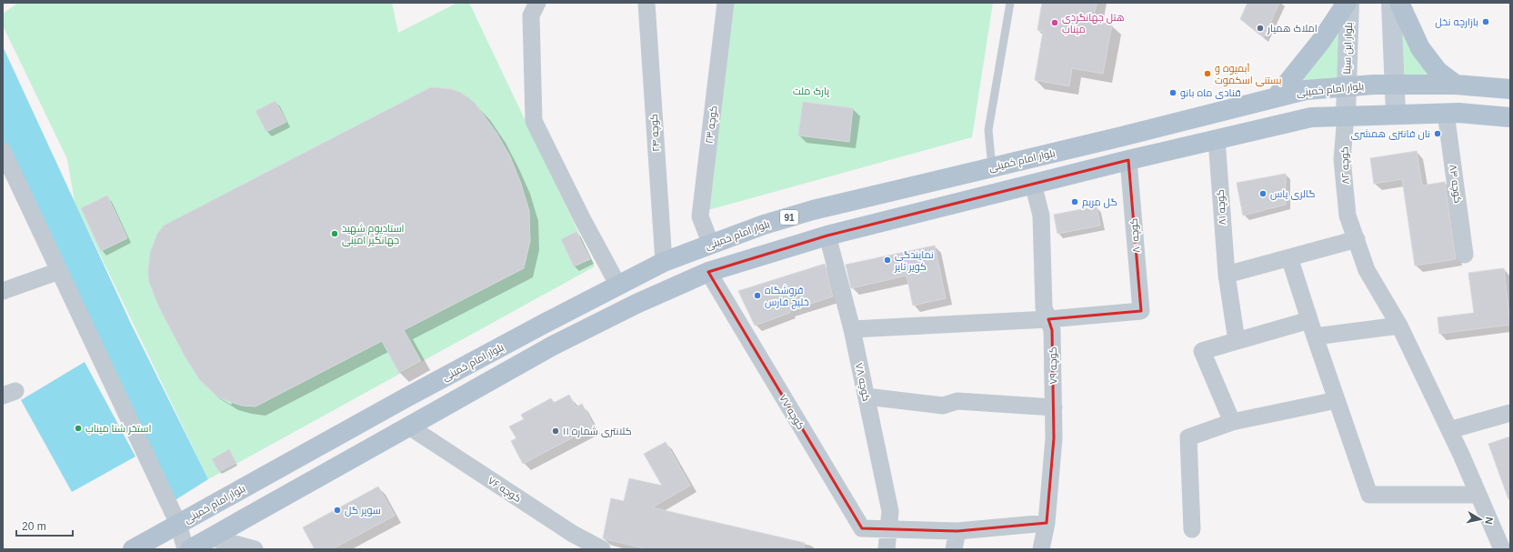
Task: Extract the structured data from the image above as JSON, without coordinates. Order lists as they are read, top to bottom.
{
  "streets": {
    "main road": ["بلوار ابن سینا", "بلوار امام خمینی", "91"],
    "street": [
      "کوچه ۲۳",
      "کوچه ۲۴",
      "کوچه ۸۲",
      "کوچه ۸۳",
      "کوچه ۸۱",
      "کوچه ۸۰",
      "کوچه ۷۹",
      "کوچه ۷۸",
      "کوچه ۷۷",
      "کوچه ۷۶"
    ]
  },
  "crossings": [
    ["بلوار ابن سینا", "بلوار امام خمینی"],
    ["بلوار ابن سینا", "کوچه ۸۲"],
    ["بلوار امام خمینی", "کوچه ۲۳"],
    ["بلوار امام خمینی", "کوچه ۲۴"],
    ["کوچه ۸۰", "کوچه ۷۹"],
    ["کوچه ۷۸", "کوچه ۷۷"]
  ],
  "parks": ["پارک ملت"],
  "places": [
    "بازارچه نخل",
    "هتل جهانگردی میناب",
    "املاک همیار",
    "آبمیوه و بستنی اسکموت",
    "قنادی ماه بانو",
    "نان فانتزی همشری",
    "گالری یاس",
    "گل مریم",
    "استادیوم شهید جهانگیر امینی",
    "نمایندگی کویر تایر",
    "فروشگاه خلیج فارس",
    "استخر شنا میناب",
    "کلانتری شماره ۱۱",
    "سوپر گل"
  ],
  "scale_bar": "20 m",
  "north": "right"
}
